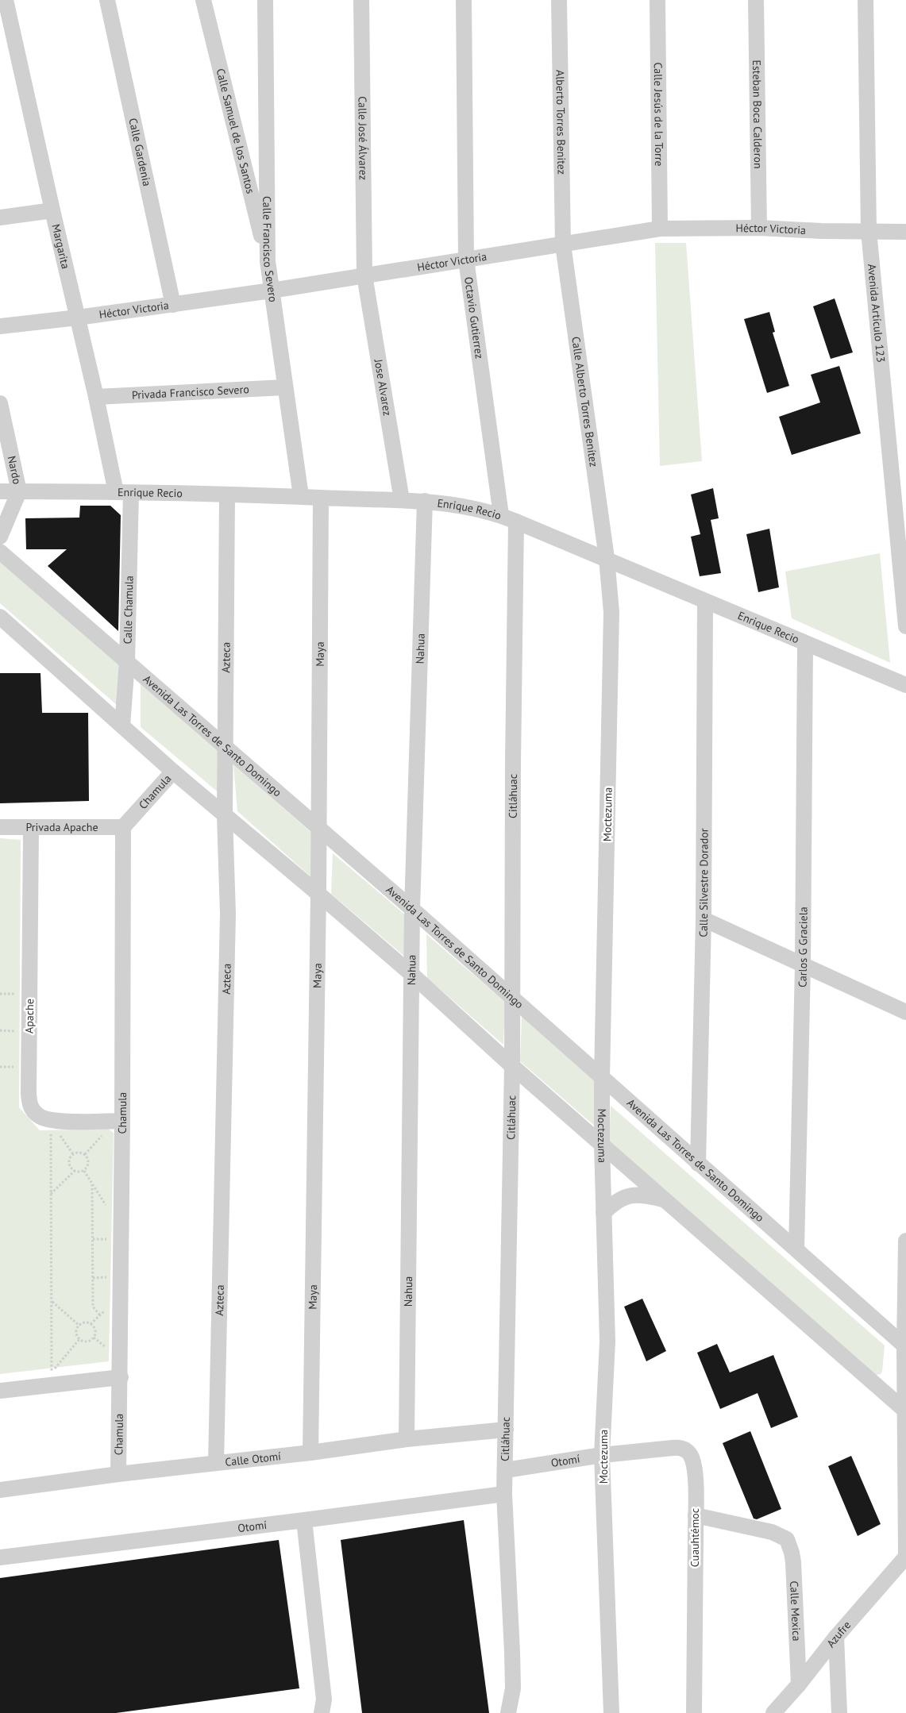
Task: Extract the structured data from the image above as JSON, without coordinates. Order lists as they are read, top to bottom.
{
  "streets": {
    "street": [
      "Calle Jesús de la Torre",
      "Esteban Boca Calderon",
      "Alberto Torres Benitez",
      "Calle Samuel de los Santos",
      "Calle José Álvarez",
      "Calle Gardenia",
      "Héctor Victoria",
      "Margarita",
      "Calle Francisco Severo",
      "Avenida Artículo 123",
      "Octavio Gutierrez",
      "Jose Alvarez",
      "Privada Francisco Severo",
      "Calle Alberto Torres Benítez",
      "Nardo",
      "Enrique Recio",
      "Calle Chamula",
      "Nahua",
      "Maya",
      "Azteca",
      "Avenida Las Torres de Santo Domingo",
      "Chamula",
      "Citláhuac",
      "Moctezuma",
      "Privada Apache",
      "Calle Silvestre Dorador",
      "Carlos G Graciela",
      "Apache",
      "Calle Otomí",
      "Otomí",
      "Cuauhtémoc",
      "Calle Mexica",
      "Azufre"
    ]
  },
  "crossings": [
    ["Calle Jesús de la Torre", "Héctor Victoria"],
    ["Esteban Boca Calderon", "Héctor Victoria"],
    ["Alberto Torres Benitez", "Héctor Victoria"],
    ["Alberto Torres Benitez", "Calle Alberto Torres Benítez"],
    ["Calle Samuel de los Santos", "Calle Francisco Severo"],
    ["Calle José Álvarez", "Héctor Victoria"],
    ["Calle José Álvarez", "Jose Alvarez"],
    ["Calle Gardenia", "Héctor Victoria"],
    ["Héctor Victoria", "Margarita"],
    ["Héctor Victoria", "Calle Francisco Severo"],
    ["Héctor Victoria", "Avenida Artículo 123"],
    ["Héctor Victoria", "Octavio Gutierrez"],
    ["Héctor Victoria", "Jose Alvarez"],
    ["Héctor Victoria", "Calle Alberto Torres Benítez"],
    ["Margarita", "Privada Francisco Severo"],
    ["Margarita", "Enrique Recio"],
    ["Margarita", "Calle Chamula"],
    ["Calle Francisco Severo", "Privada Francisco Severo"],
    ["Calle Francisco Severo", "Enrique Recio"],
    ["Octavio Gutierrez", "Enrique Recio"],
    ["Jose Alvarez", "Enrique Recio"],
    ["Calle Alberto Torres Benítez", "Enrique Recio"],
    ["Calle Alberto Torres Benítez", "Moctezuma"],
    ["Nardo", "Enrique Recio"],
    ["Enrique Recio", "Calle Chamula"],
    ["Enrique Recio", "Nahua"],
    ["Enrique Recio", "Maya"],
    ["Enrique Recio", "Azteca"],
    ["Enrique Recio", "Citláhuac"],
    ["Enrique Recio", "Moctezuma"],
    ["Enrique Recio", "Calle Silvestre Dorador"],
    ["Enrique Recio", "Carlos G Graciela"],
    ["Calle Chamula", "Avenida Las Torres de Santo Domingo"],
    ["Nahua", "Avenida Las Torres de Santo Domingo"],
    ["Nahua", "Calle Otomí"],
    ["Maya", "Avenida Las Torres de Santo Domingo"],
    ["Maya", "Calle Otomí"],
    ["Azteca", "Avenida Las Torres de Santo Domingo"],
    ["Azteca", "Calle Otomí"],
    ["Avenida Las Torres de Santo Domingo", "Citláhuac"],
    ["Avenida Las Torres de Santo Domingo", "Moctezuma"],
    ["Avenida Las Torres de Santo Domingo", "Calle Silvestre Dorador"],
    ["Avenida Las Torres de Santo Domingo", "Carlos G Graciela"],
    ["Chamula", "Privada Apache"],
    ["Chamula", "Apache"],
    ["Chamula", "Calle Otomí"],
    ["Citláhuac", "Calle Otomí"],
    ["Citláhuac", "Otomí"],
    ["Moctezuma", "Otomí"],
    ["Moctezuma", "Cuauhtémoc"],
    ["Privada Apache", "Apache"],
    ["Otomí", "Cuauhtémoc"],
    ["Cuauhtémoc", "Calle Mexica"],
    ["Calle Mexica", "Azufre"]
  ]
}
